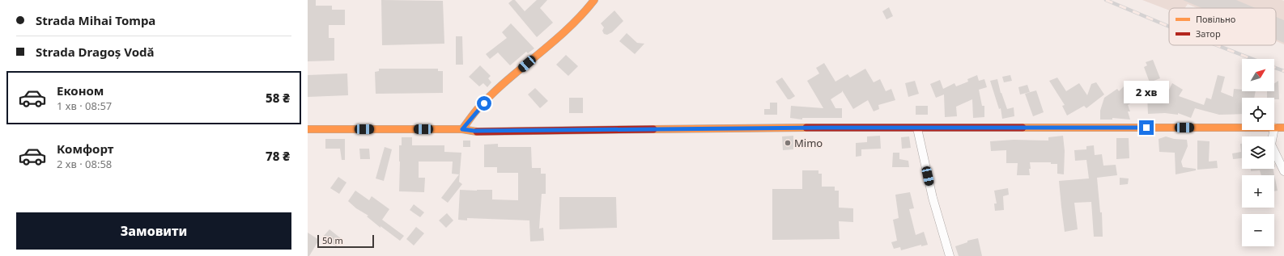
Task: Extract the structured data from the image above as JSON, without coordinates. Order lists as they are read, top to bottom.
{
  "places": ["Mimo"],
  "legend": ["Повільно", "Затор"],
  "scale_bar": "50 m",
  "north": "top right",
  "page": {
    "banner": ["Strada Mihai Tompa", "Strada Dragoș Vodă"],
    "map_buttons": ["+", "−"],
    "list": [
      {
        "name": "Економ",
        "note": "1 хв · 08:57",
        "value": "58 ₴"
      },
      {
        "name": "Комфорт",
        "note": "2 хв · 08:58",
        "value": "78 ₴"
      }
    ],
    "bubble": "2 хв",
    "buttons": "Замовити",
    "scale": "50 m"
  }
}
